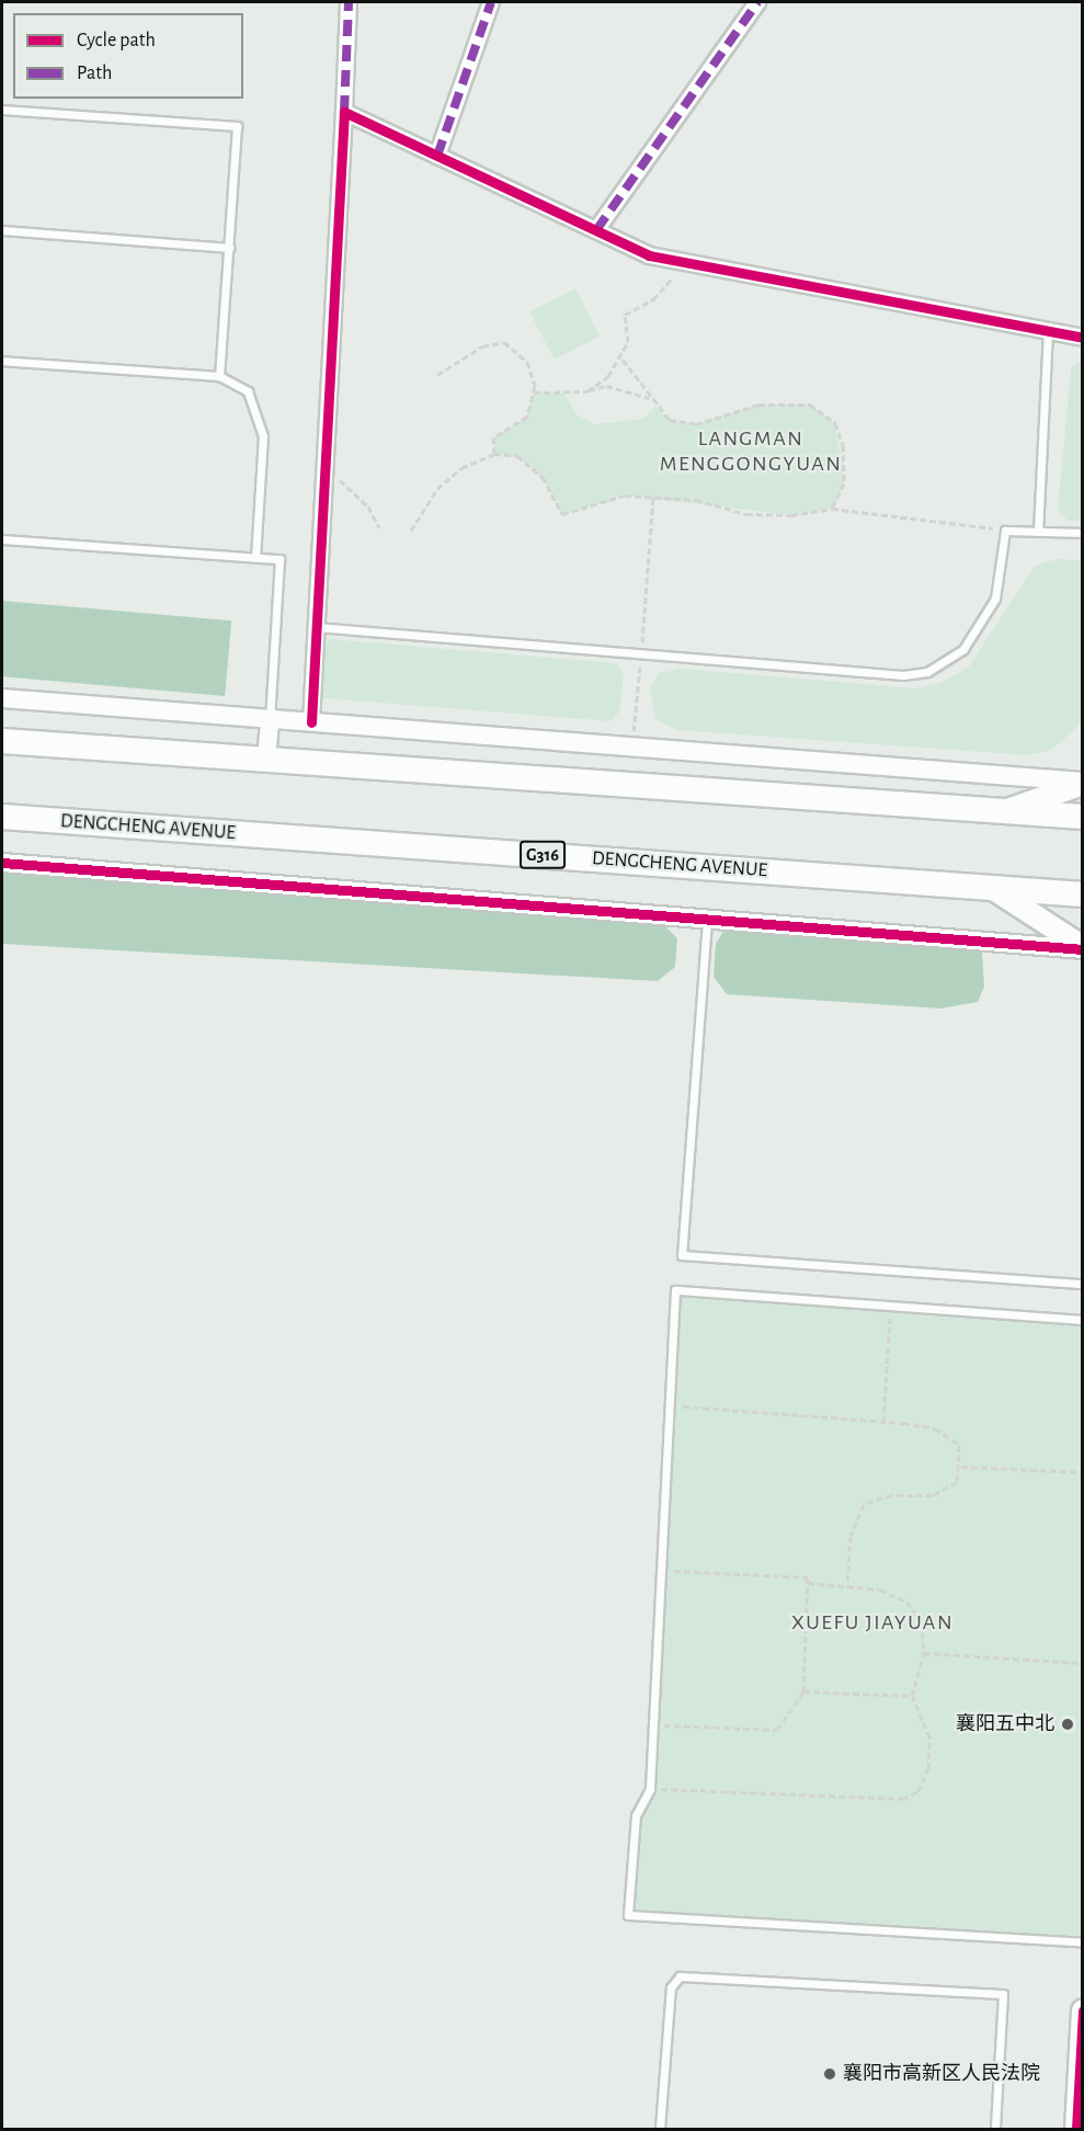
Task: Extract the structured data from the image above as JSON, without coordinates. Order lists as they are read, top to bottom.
{
  "streets": {
    "highway": ["DENGCHENG AVENUE", "G316"]
  },
  "districts": ["LANGMAN MENGGONGYUAN", "XUEFU JIAYUAN"],
  "places": ["襄阳五中北", "襄阳市高新区人民法院"],
  "legend": ["Cycle path", "Path"]
}
